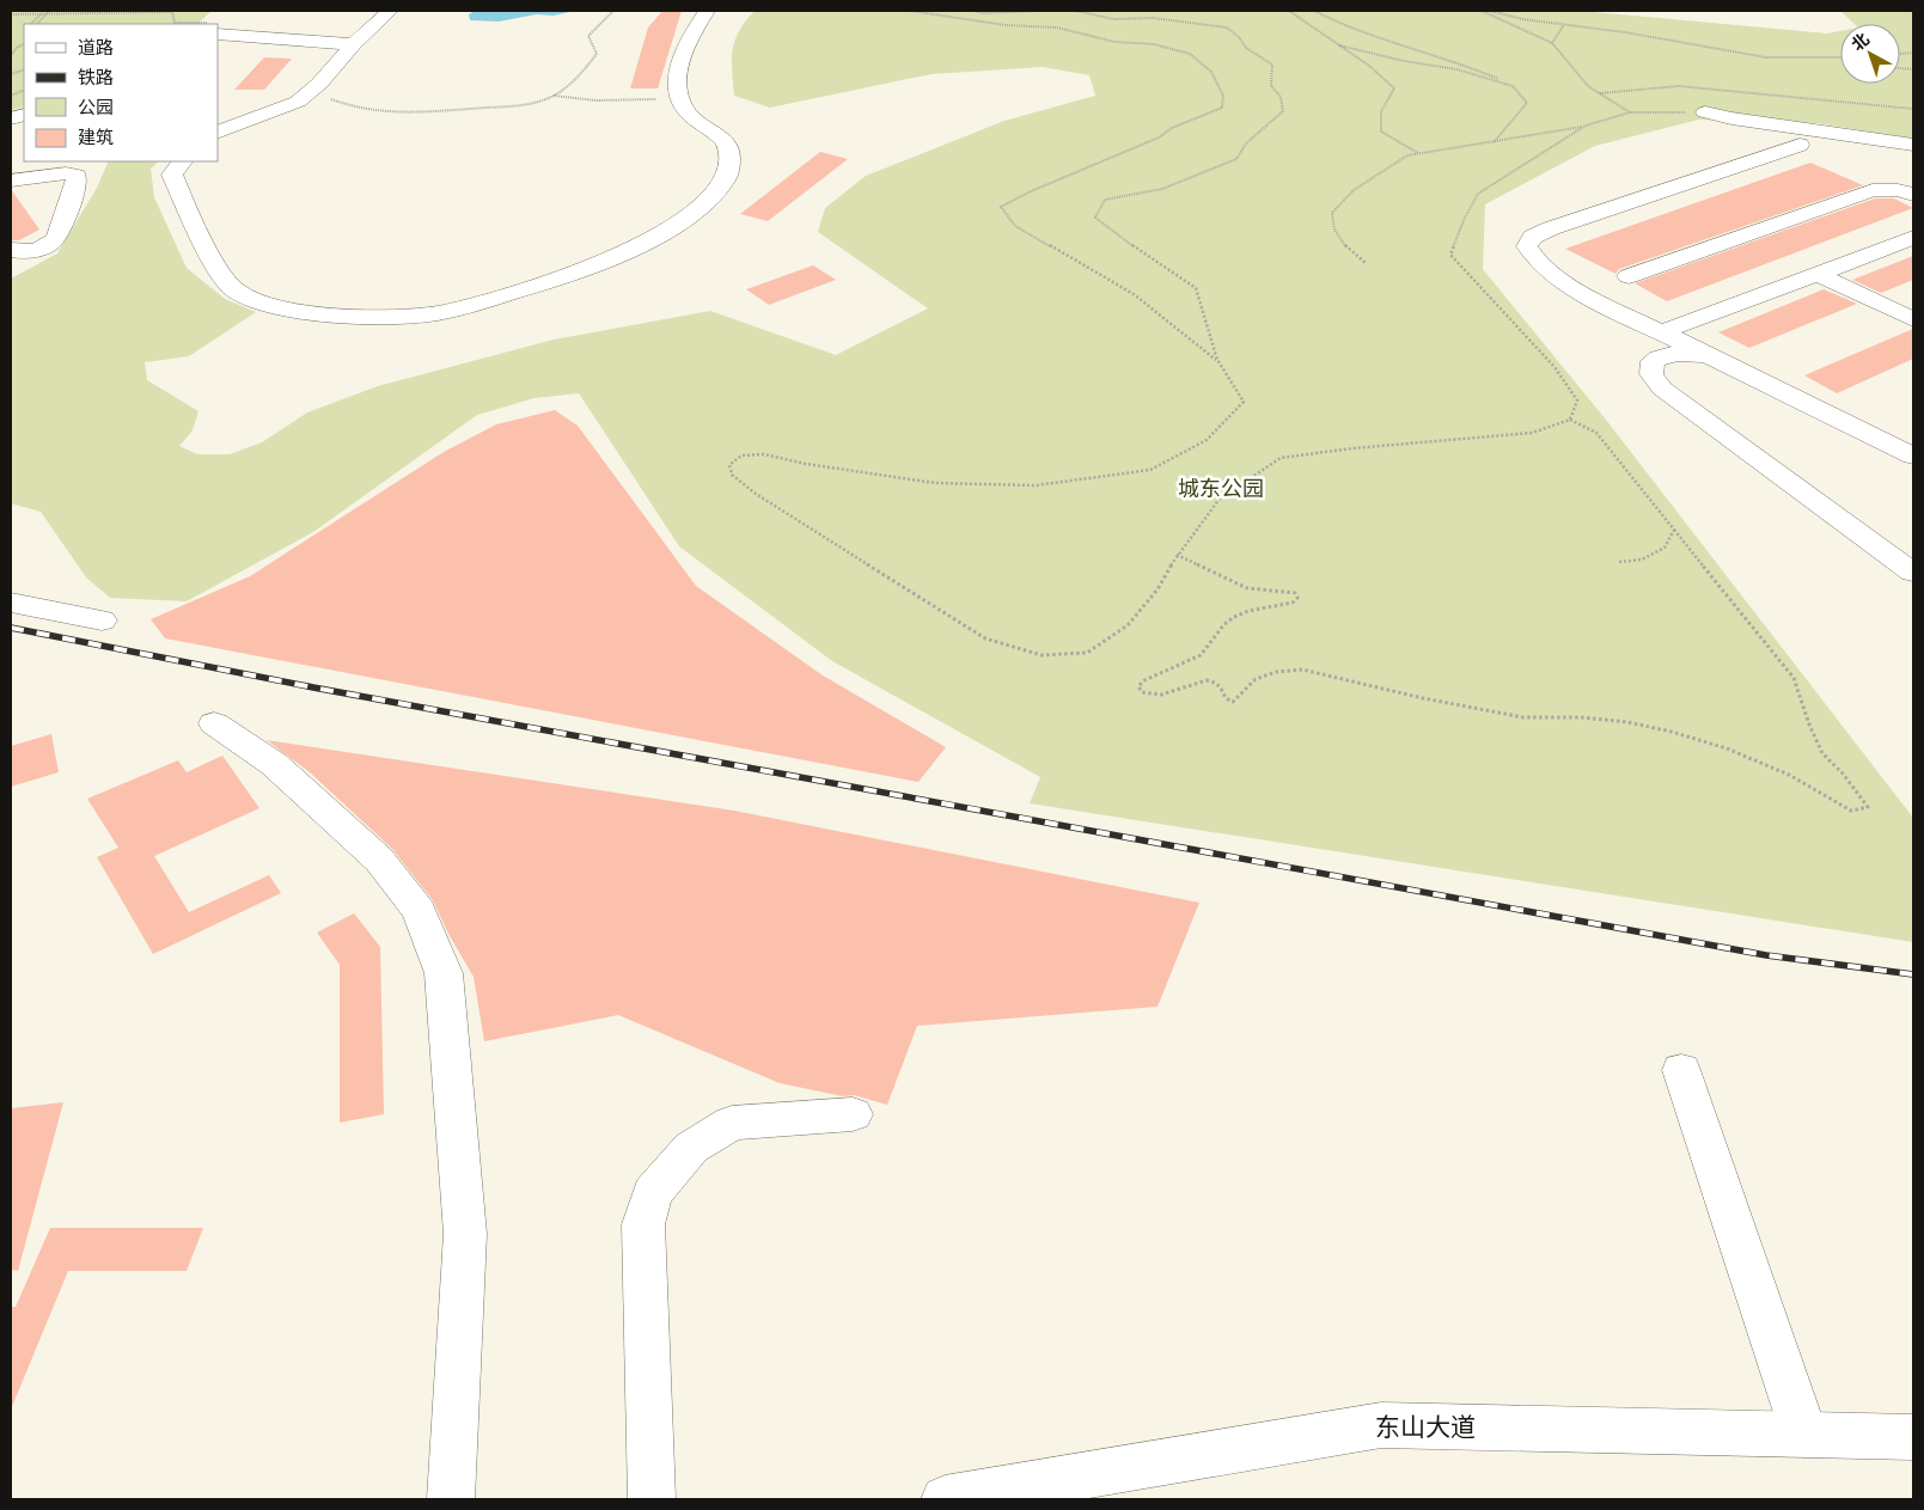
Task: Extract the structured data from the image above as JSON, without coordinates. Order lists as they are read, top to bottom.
{
  "streets": {
    "street": ["东山大道"]
  },
  "parks": ["城东公园"],
  "legend": [
    "道路",
    "铁路",
    "公园",
    "建筑"
  ],
  "north": "top left"
}
